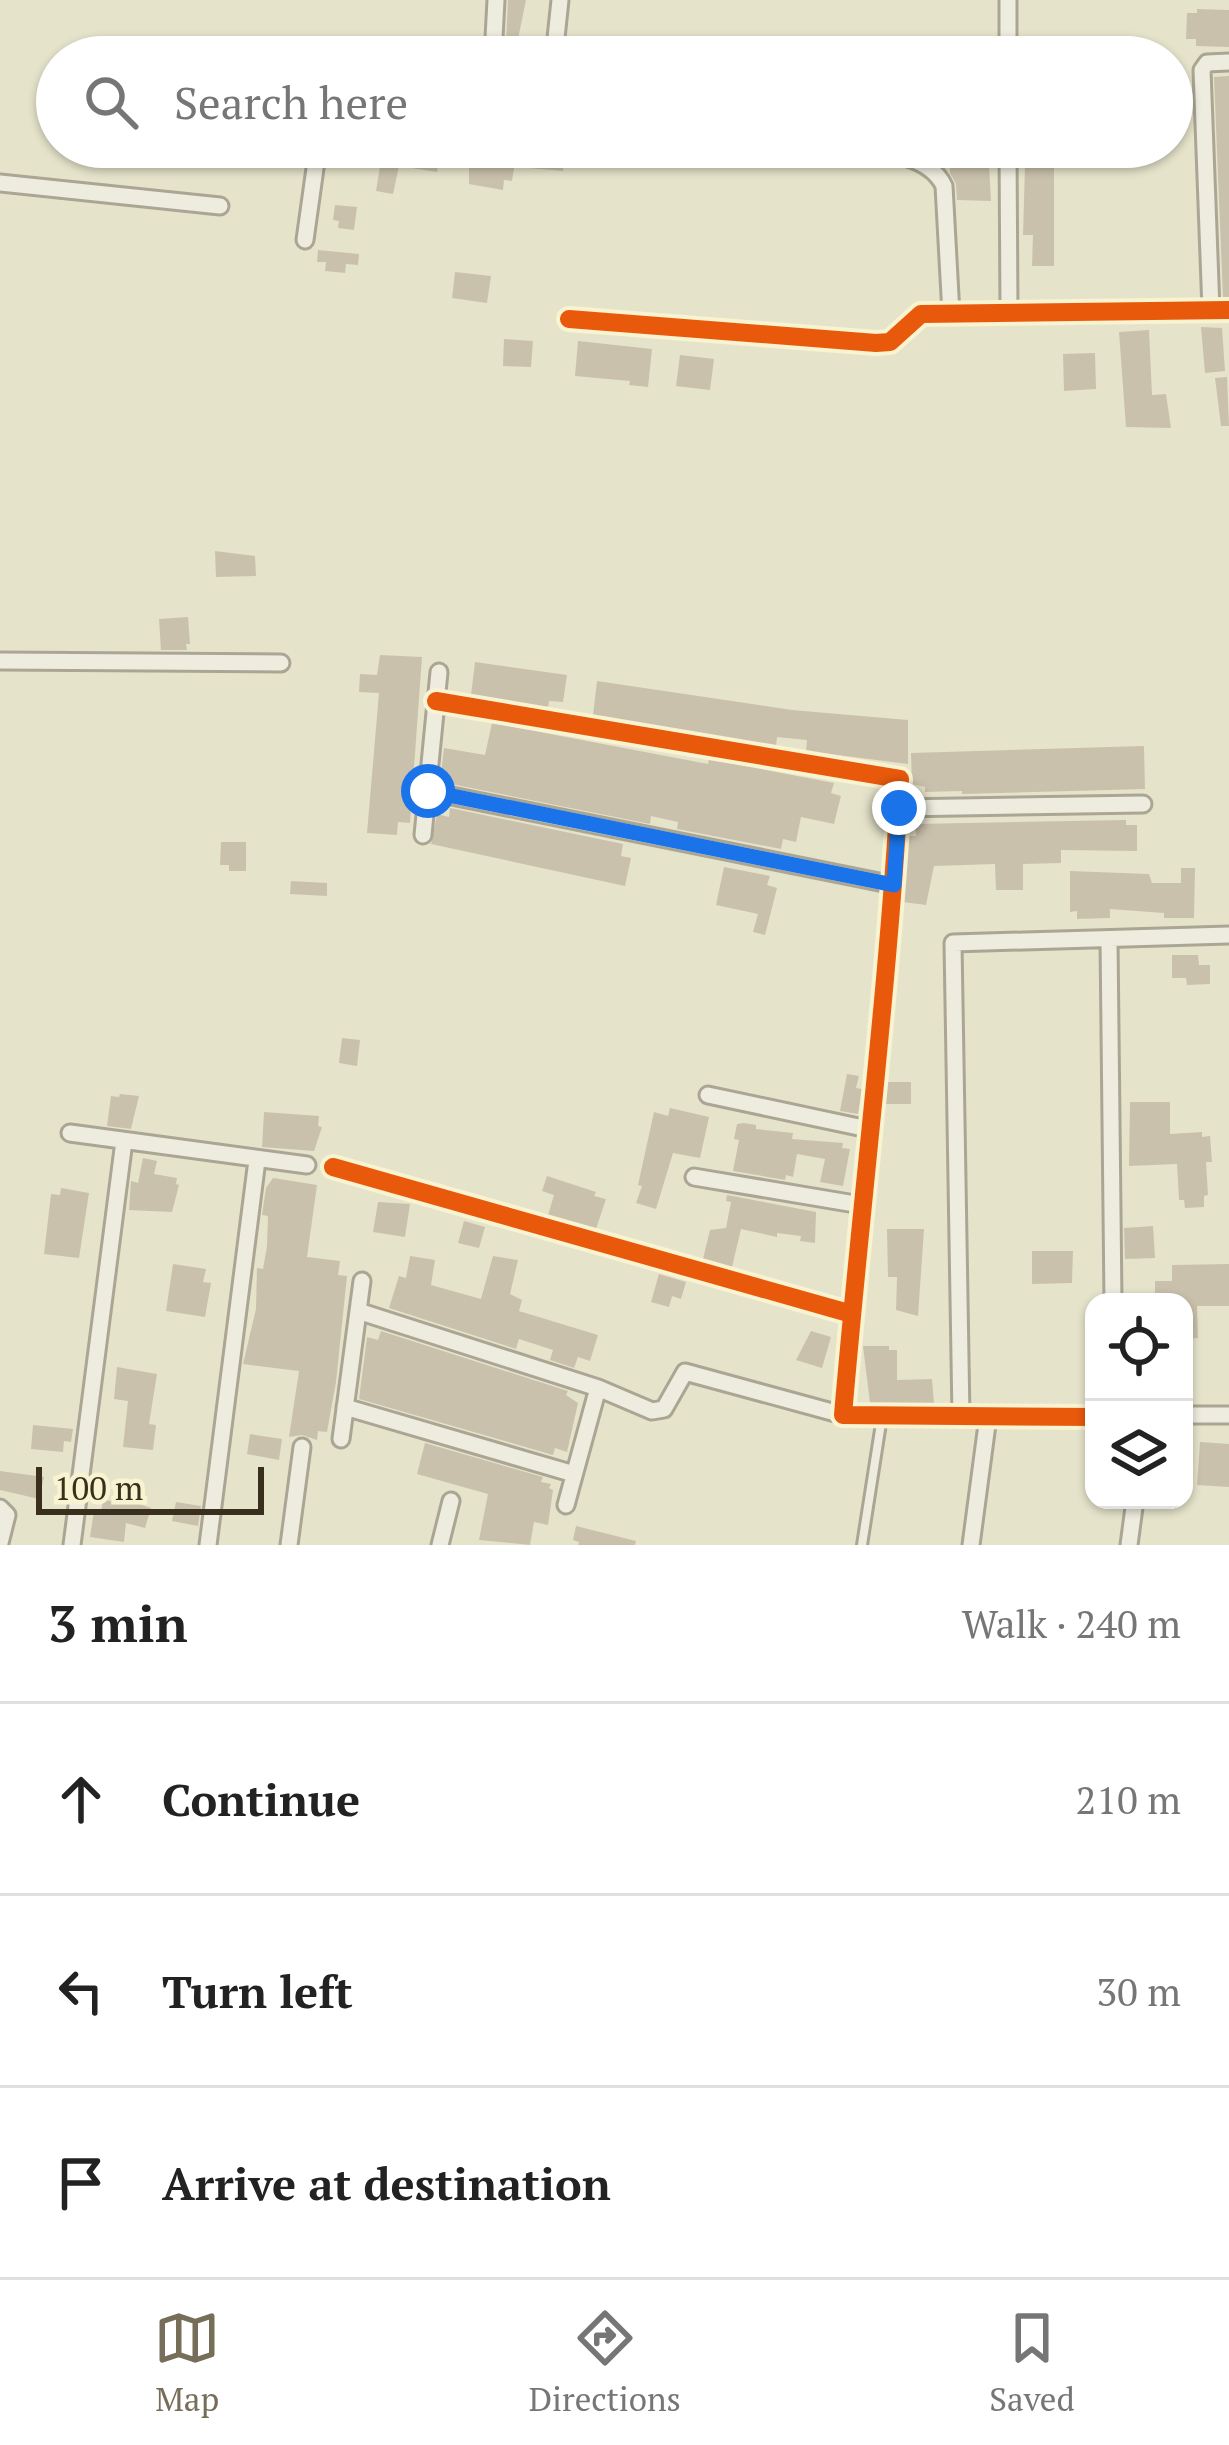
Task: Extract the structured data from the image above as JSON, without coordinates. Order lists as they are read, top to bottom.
{
  "scale_bar": "100 m",
  "page": {
    "search": "Search here",
    "scale": "100 m",
    "heading": ["3 min", "Walk · 240 m"],
    "list": [
      ["Continue", "210 m"],
      ["Turn left", "30 m"],
      "Arrive at destination"
    ],
    "nav": ["Map", "Directions", "Saved"]
  }
}
